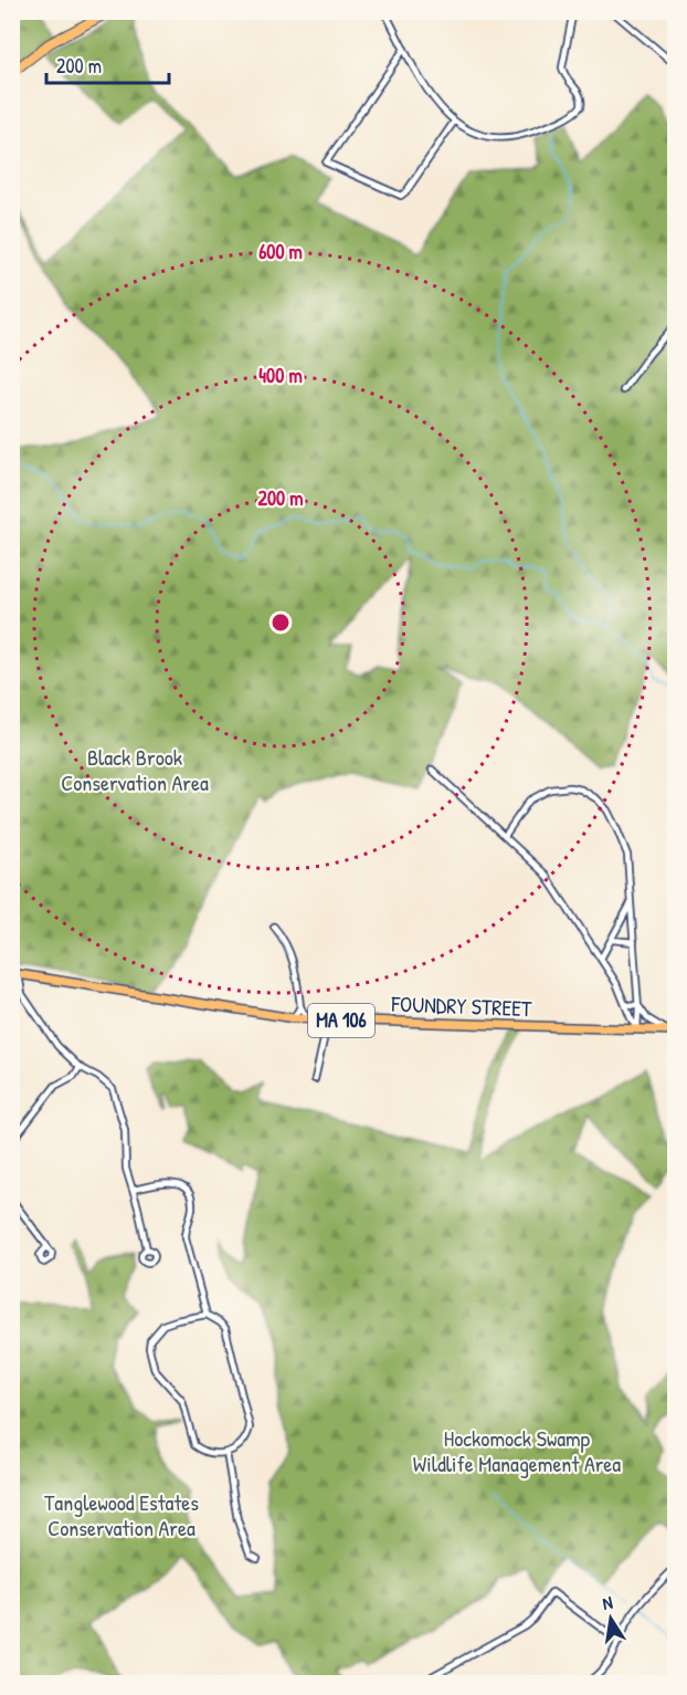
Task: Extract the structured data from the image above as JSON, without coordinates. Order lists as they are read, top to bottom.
{
  "streets": {
    "main road": ["FOUNDRY STREET", "MA 106"]
  },
  "parks": ["Black Brook Conservation Area", "Hockomock Swamp Wildlife Management Area", "Tanglewood Estates Conservation Area"],
  "scale_bar": "200 m",
  "north": "top",
  "rings": ["600 m", "400 m", "200 m"]
}
